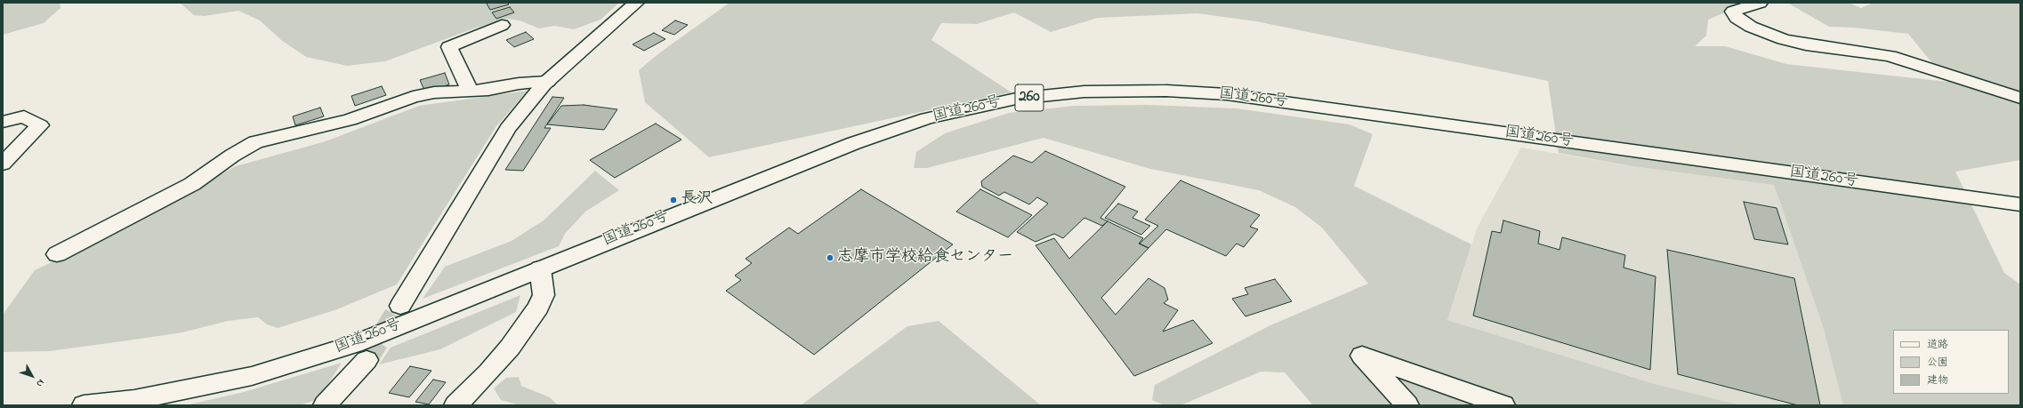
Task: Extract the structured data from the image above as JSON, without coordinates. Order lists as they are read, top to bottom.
{
  "streets": {
    "main road": ["260", "国道260号"]
  },
  "places": ["長沢", "志摩市学校給食センター"],
  "legend": ["道路", "公園", "建物"],
  "north": "bottom right"
}
